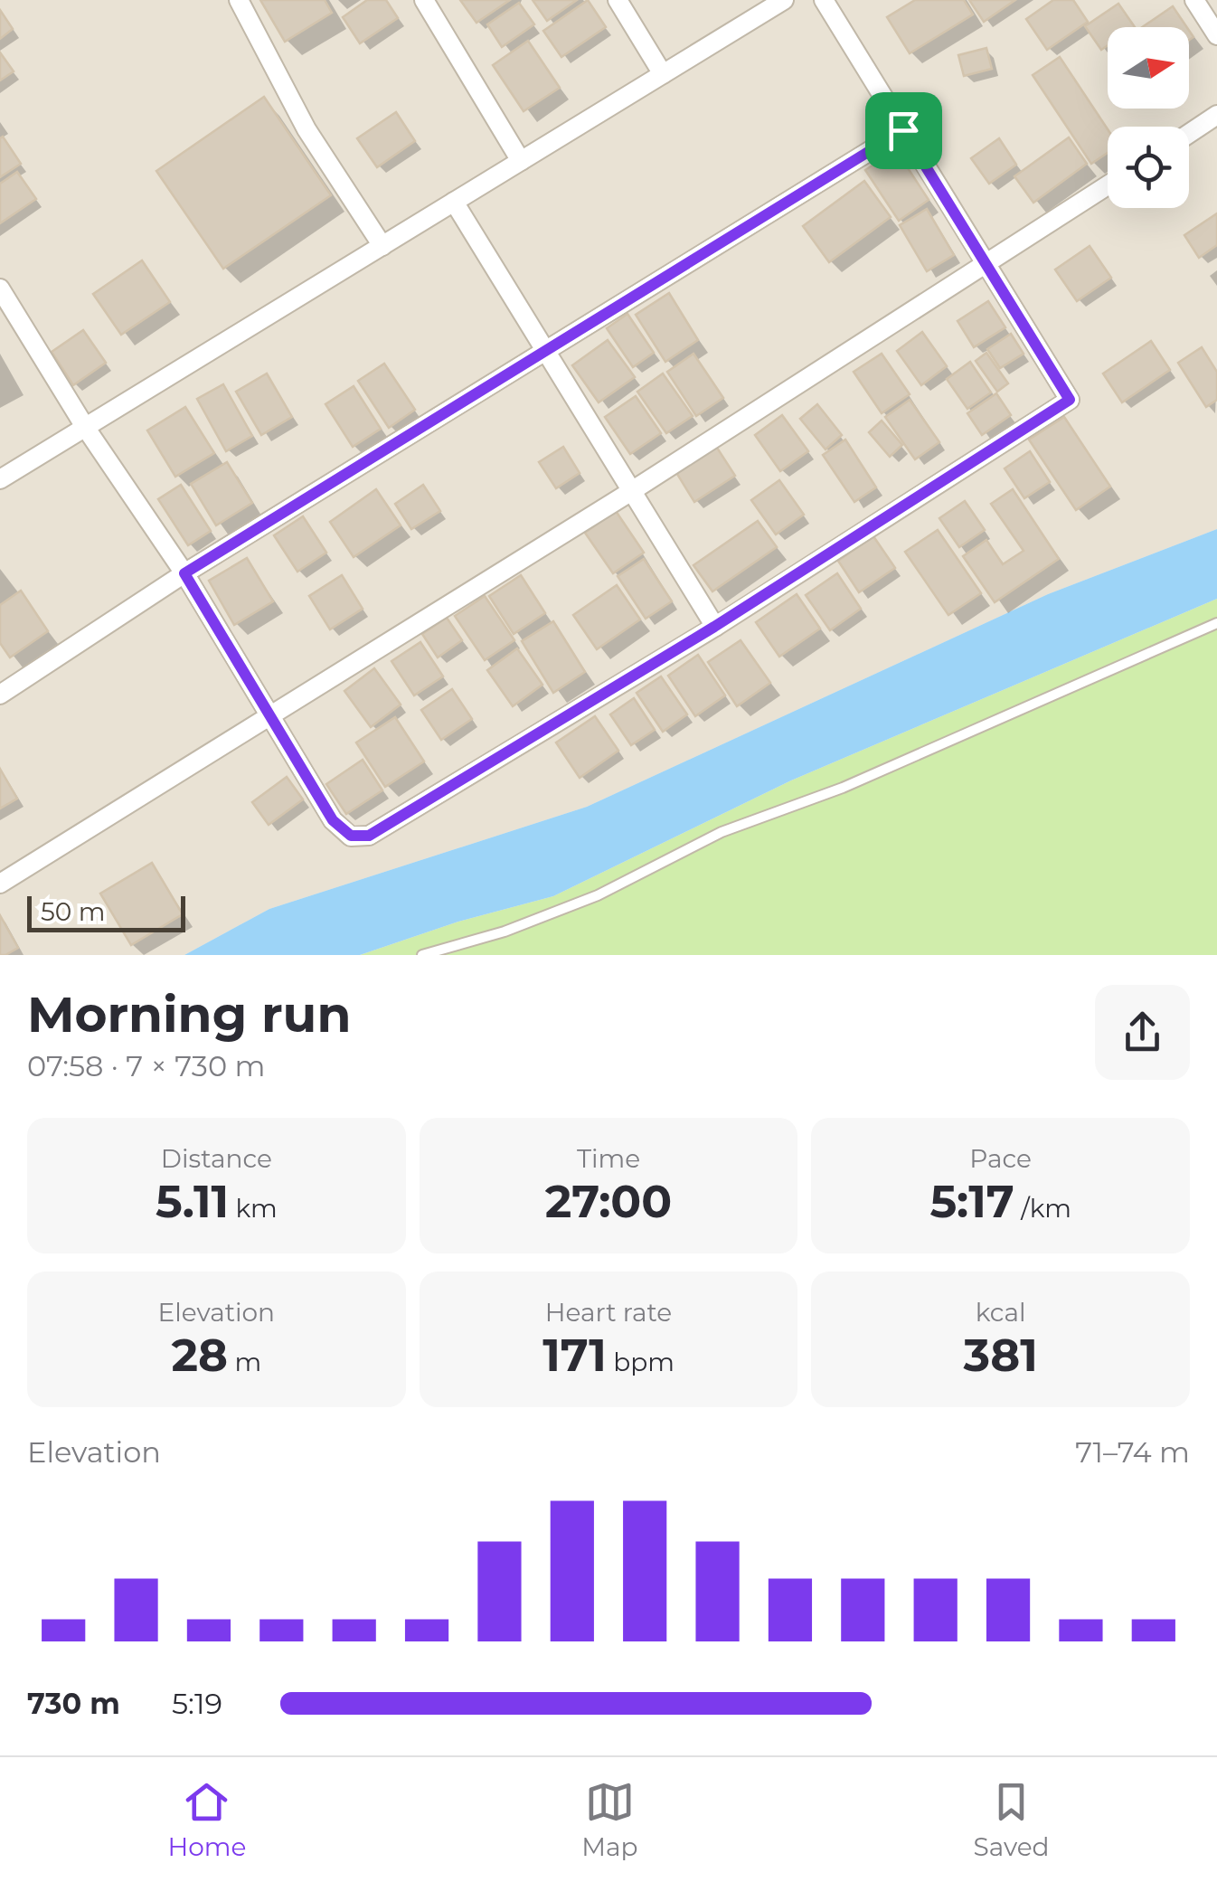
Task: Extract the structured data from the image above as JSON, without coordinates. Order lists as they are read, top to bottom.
{
  "scale_bar": "50 m",
  "north": "right",
  "page": {
    "scale": "50 m",
    "heading": ["Morning run", "07:58 · 7 × 730 m"],
    "stats": [
      ["Distance", "5.11 km"],
      ["Time", "27:00"],
      ["Pace", "5:17 /km"],
      ["Elevation", "28 m"],
      ["Heart rate", "171 bpm"],
      ["kcal", "381"]
    ],
    "chart": ["Elevation", "71–74 m"],
    "list": [
      {
        "name": "730 m",
        "note": "5:19"
      }
    ],
    "tabs": ["Home", "Map", "Saved"]
  }
}
